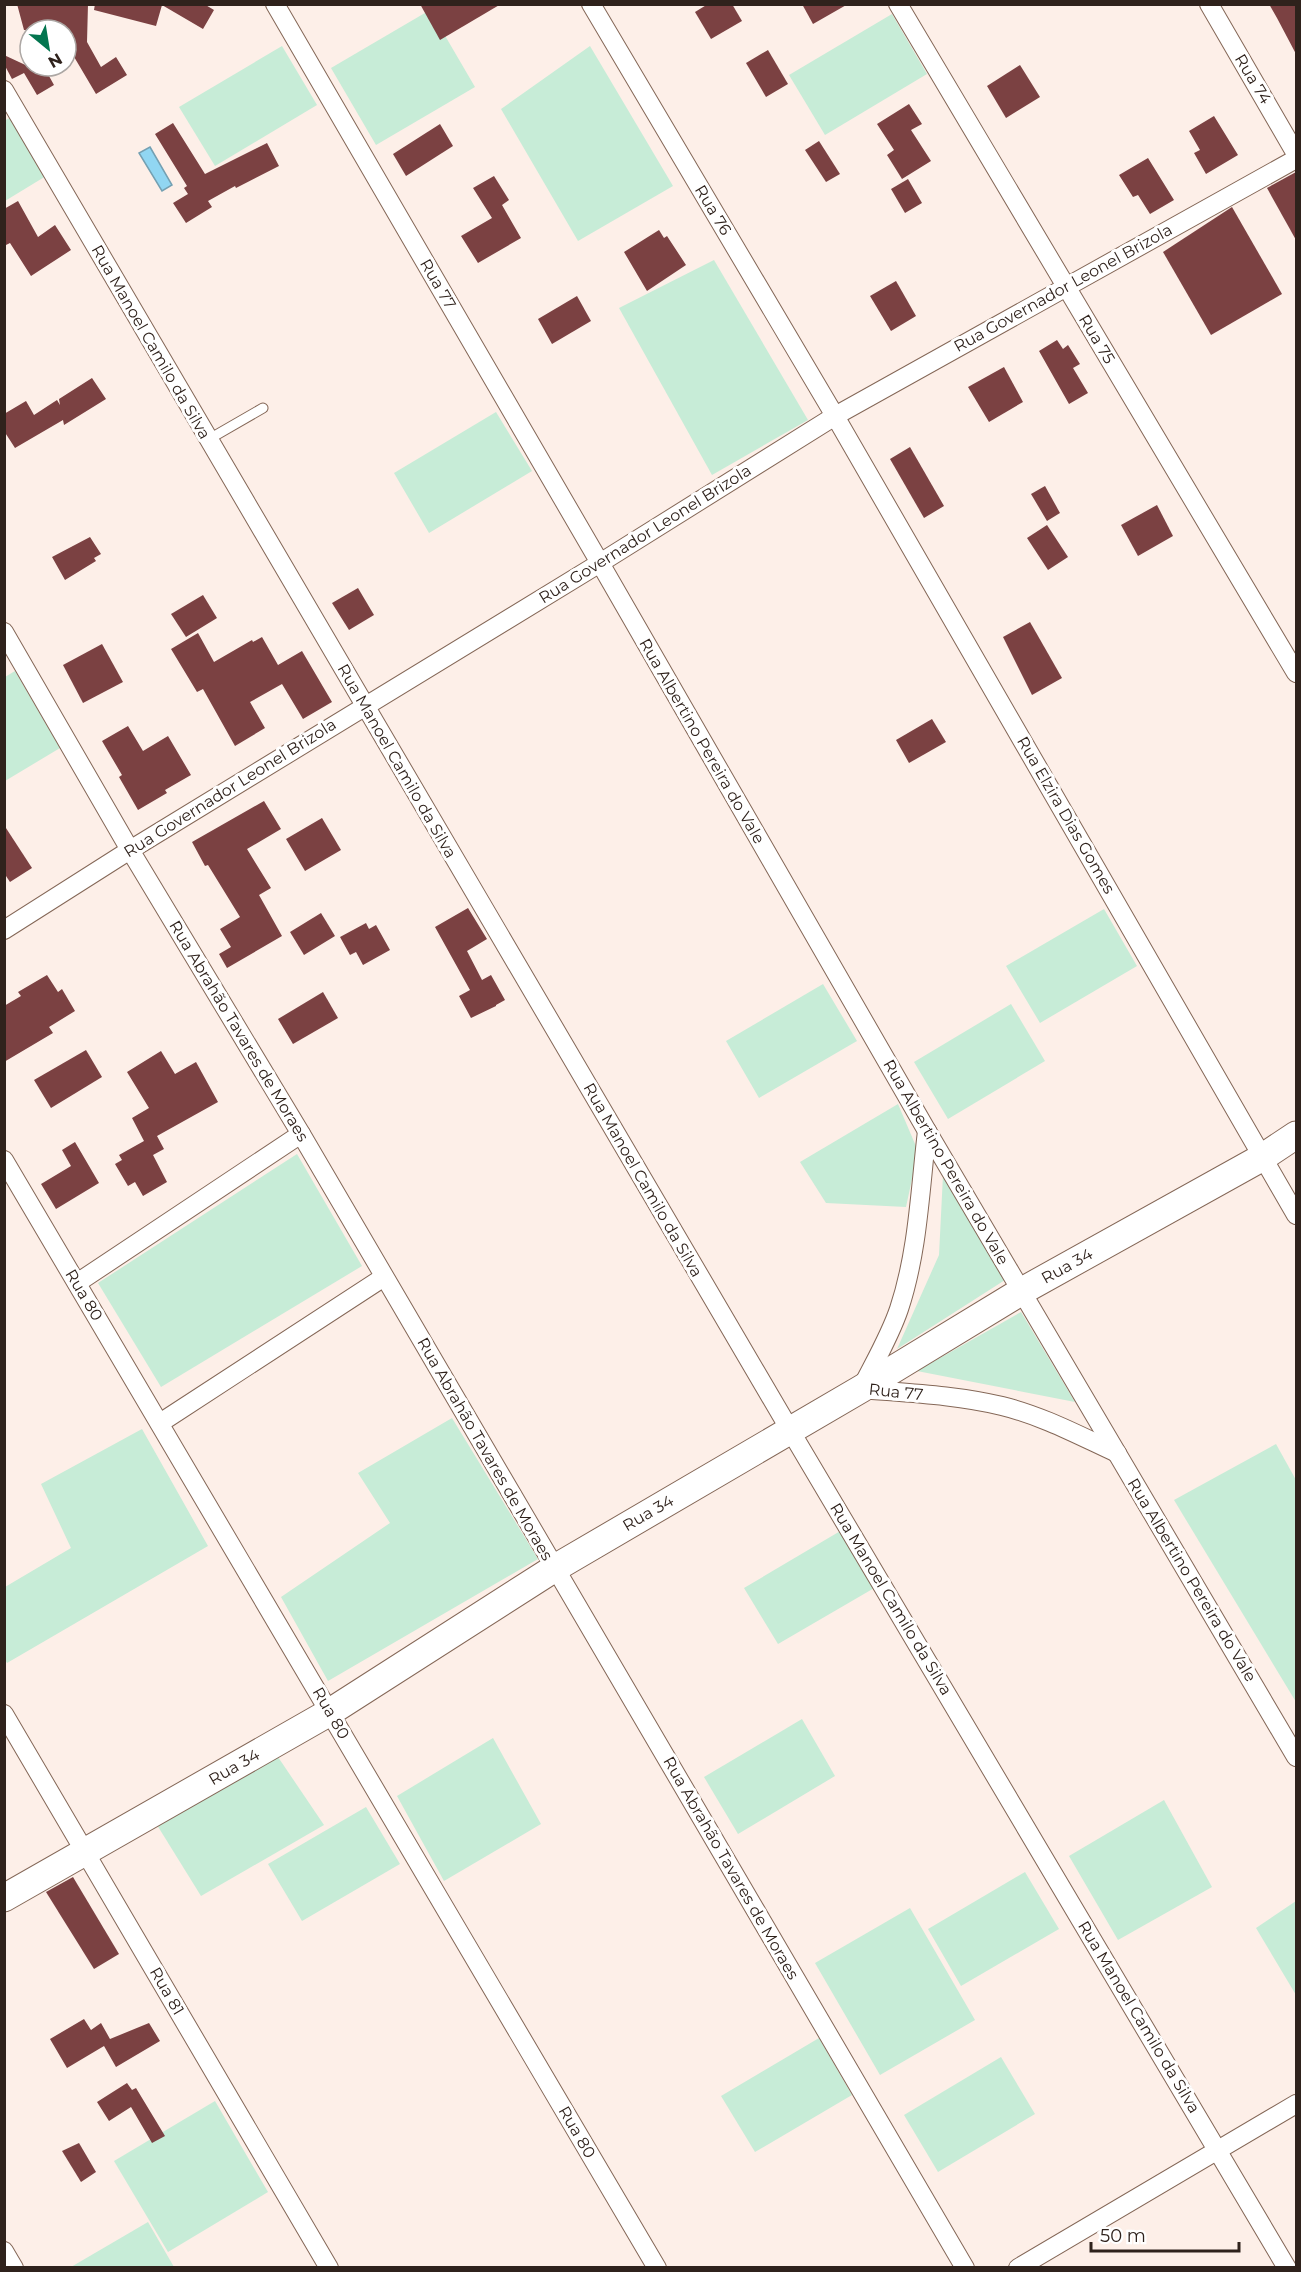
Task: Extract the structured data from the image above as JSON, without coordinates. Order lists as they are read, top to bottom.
{
  "streets": {
    "street": [
      "Rua 74",
      "Rua 76",
      "Rua 77",
      "Rua Governador Leonel Brizola",
      "Rua 75",
      "Rua Manoel Camilo da Silva",
      "Rua Albertino Pereira do Vale",
      "Rua Elzira Dias Gomes",
      "Rua Abrahão Tavares de Moraes",
      "Rua 34",
      "Rua 80",
      "Rua 81"
    ]
  },
  "crossings": [
    ["Rua 76", "Rua Governador Leonel Brizola"],
    ["Rua 76", "Rua Elzira Dias Gomes"],
    ["Rua 77", "Rua Governador Leonel Brizola"],
    ["Rua 77", "Rua Albertino Pereira do Vale"],
    ["Rua 77", "Rua 34"],
    ["Rua Governador Leonel Brizola", "Rua 75"],
    ["Rua Governador Leonel Brizola", "Rua Manoel Camilo da Silva"],
    ["Rua Governador Leonel Brizola", "Rua Albertino Pereira do Vale"],
    ["Rua Governador Leonel Brizola", "Rua Elzira Dias Gomes"],
    ["Rua Governador Leonel Brizola", "Rua Abrahão Tavares de Moraes"],
    ["Rua Manoel Camilo da Silva", "Rua 34"],
    ["Rua Albertino Pereira do Vale", "Rua 34"],
    ["Rua Elzira Dias Gomes", "Rua 34"],
    ["Rua Abrahão Tavares de Moraes", "Rua 34"],
    ["Rua 34", "Rua 80"],
    ["Rua 34", "Rua 81"]
  ],
  "scale_bar": "50 m",
  "north": "bottom right"
}
